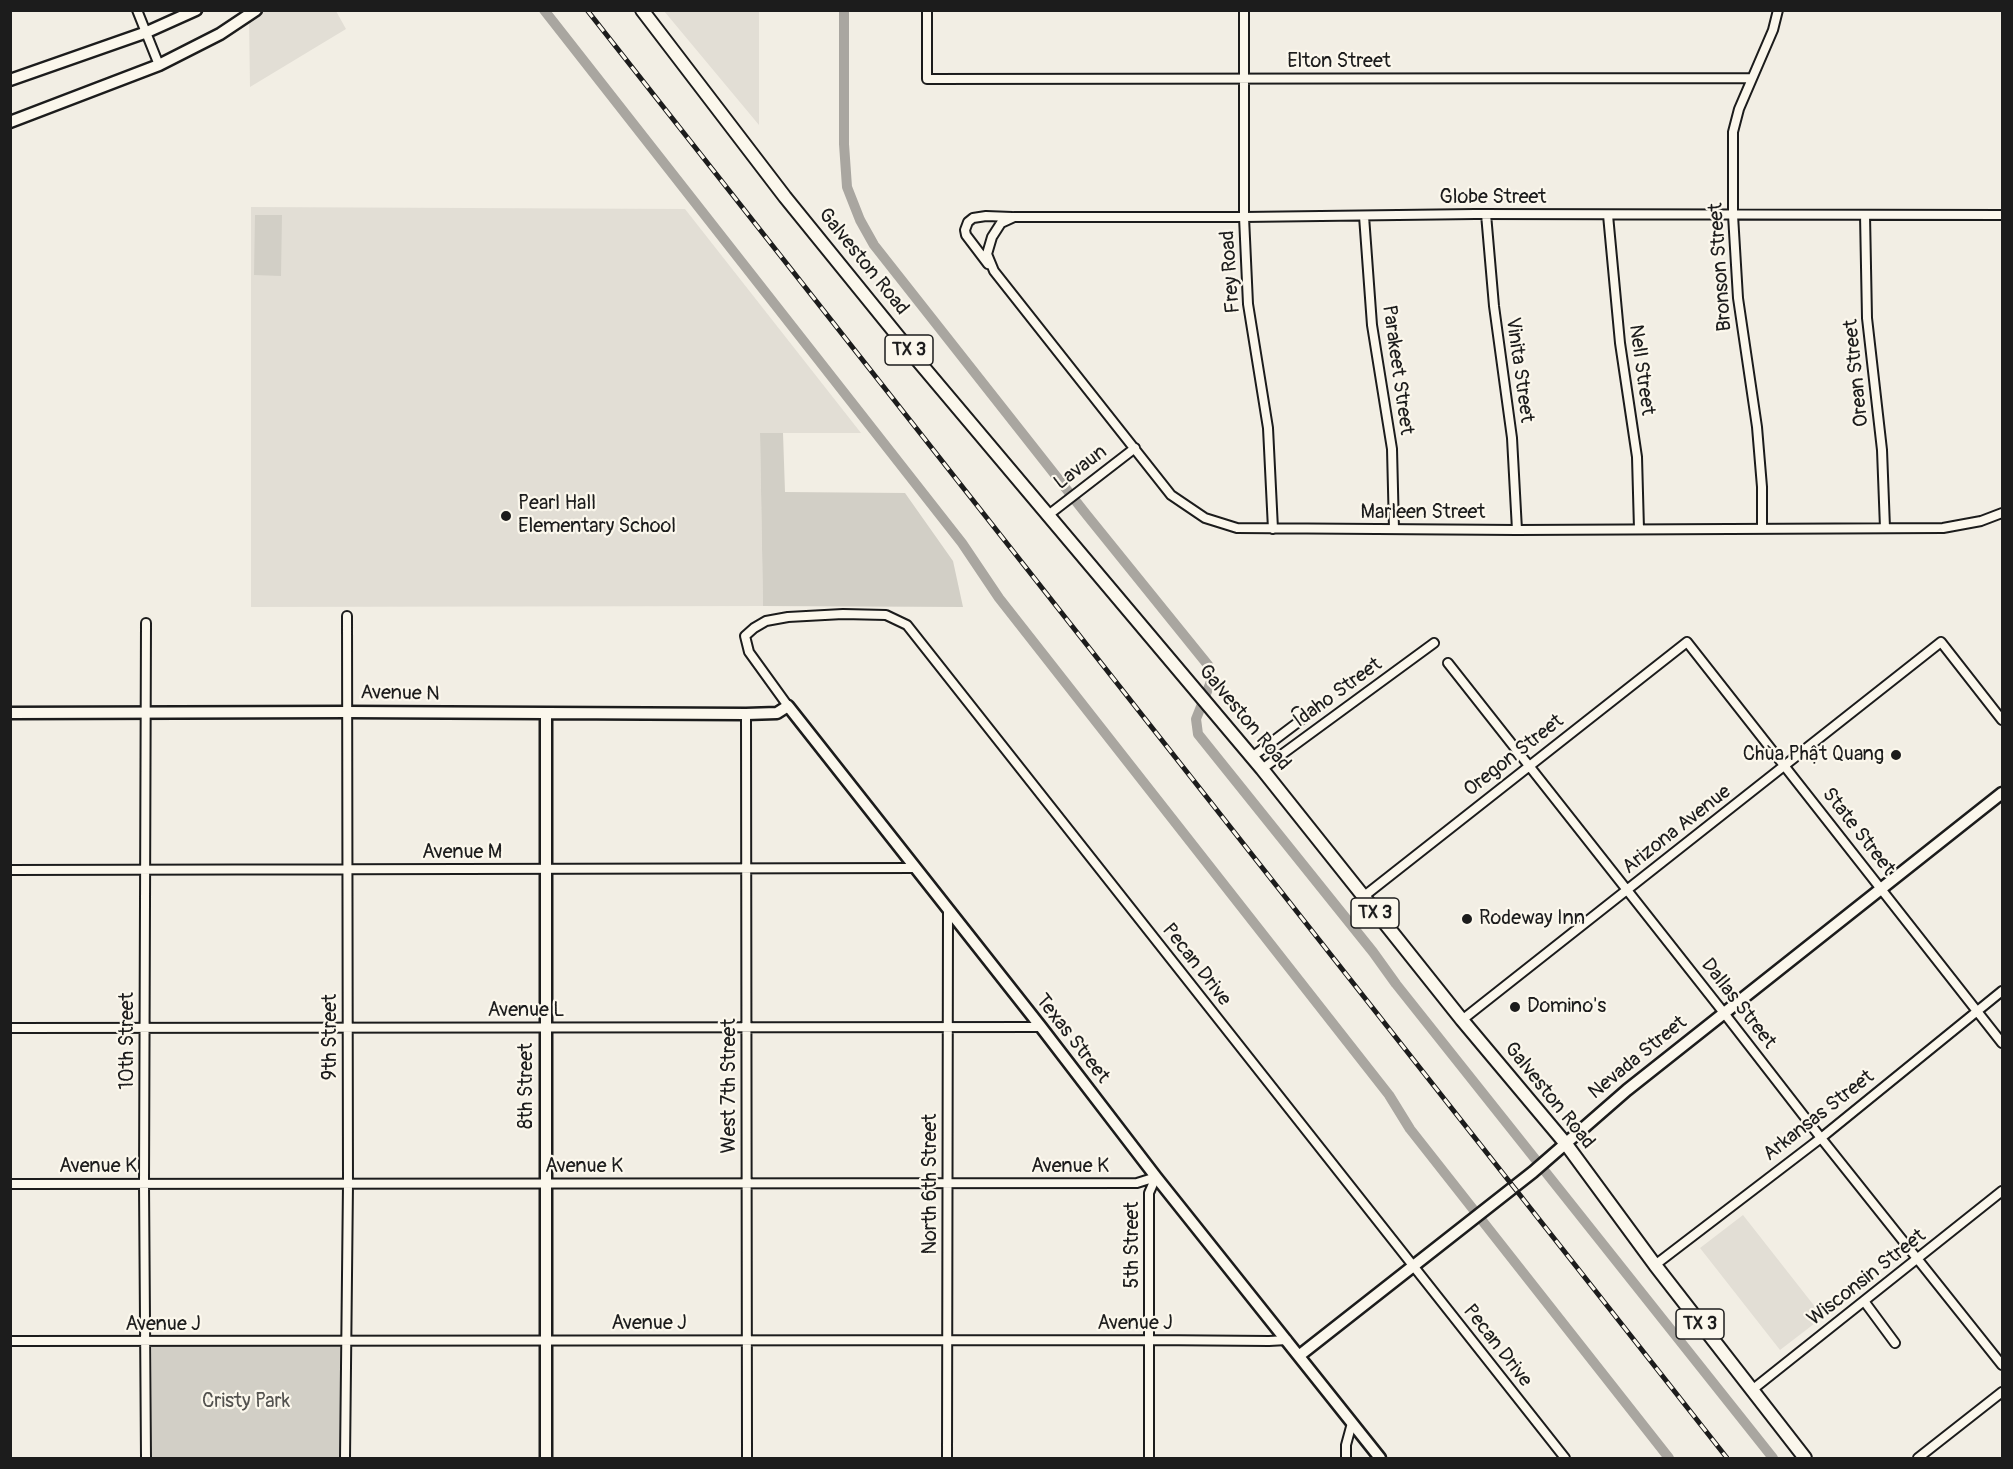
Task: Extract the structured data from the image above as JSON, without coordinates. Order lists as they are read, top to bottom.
{
  "streets": {
    "main road": ["Galveston Road", "TX 3"],
    "street": [
      "Elton Street",
      "Globe Street",
      "Bronson Street",
      "Frey Road",
      "Parakeet Street",
      "Vinita Street",
      "Nell Street",
      "Orean Street",
      "Lavaun",
      "Marleen Street",
      "Idaho Street",
      "Avenue N",
      "Oregon Street",
      "Arizona Avenue",
      "State Street",
      "Avenue M",
      "Pecan Drive",
      "Dallas Street",
      "Avenue L",
      "9th Street",
      "Texas Street",
      "10th Street",
      "Nevada Street",
      "8th Street",
      "West 7th Street",
      "Arkansas Street",
      "Avenue K",
      "North 6th Street",
      "5th Street",
      "Wisconsin Street",
      "Avenue J"
    ]
  },
  "crossings": [
    ["Elton Street", "Bronson Street"],
    ["Elton Street", "Frey Road"],
    ["Globe Street", "Bronson Street"],
    ["Globe Street", "Frey Road"],
    ["Globe Street", "Parakeet Street"],
    ["Globe Street", "Vinita Street"],
    ["Globe Street", "Nell Street"],
    ["Globe Street", "Orean Street"],
    ["Globe Street", "Marleen Street"],
    ["Galveston Road", "Lavaun"],
    ["Galveston Road", "Idaho Street"],
    ["Galveston Road", "Oregon Street"],
    ["Galveston Road", "Arizona Avenue"],
    ["Galveston Road", "Nevada Street"],
    ["Galveston Road", "Arkansas Street"],
    ["Galveston Road", "Wisconsin Street"],
    ["Bronson Street", "Marleen Street"],
    ["Frey Road", "Marleen Street"],
    ["Parakeet Street", "Marleen Street"],
    ["Vinita Street", "Marleen Street"],
    ["Nell Street", "Marleen Street"],
    ["Orean Street", "Marleen Street"],
    ["Lavaun", "Marleen Street"],
    ["Avenue N", "9th Street"],
    ["Avenue N", "Texas Street"],
    ["Avenue N", "10th Street"],
    ["Avenue N", "8th Street"],
    ["Avenue N", "West 7th Street"],
    ["Oregon Street", "State Street"],
    ["Oregon Street", "Dallas Street"],
    ["Arizona Avenue", "State Street"],
    ["Arizona Avenue", "Dallas Street"],
    ["State Street", "Nevada Street"],
    ["State Street", "Arkansas Street"],
    ["Avenue M", "9th Street"],
    ["Avenue M", "Texas Street"],
    ["Avenue M", "10th Street"],
    ["Avenue M", "8th Street"],
    ["Avenue M", "West 7th Street"],
    ["Pecan Drive", "Texas Street"],
    ["Pecan Drive", "Nevada Street"],
    ["Dallas Street", "Nevada Street"],
    ["Dallas Street", "Arkansas Street"],
    ["Dallas Street", "Wisconsin Street"],
    ["Avenue L", "9th Street"],
    ["Avenue L", "Texas Street"],
    ["Avenue L", "10th Street"],
    ["Avenue L", "8th Street"],
    ["Avenue L", "West 7th Street"],
    ["Avenue L", "North 6th Street"],
    ["9th Street", "Avenue K"],
    ["9th Street", "Avenue J"],
    ["Texas Street", "Nevada Street"],
    ["Texas Street", "Avenue K"],
    ["Texas Street", "North 6th Street"],
    ["Texas Street", "5th Street"],
    ["Texas Street", "Avenue J"],
    ["10th Street", "Avenue K"],
    ["10th Street", "Avenue J"],
    ["8th Street", "Avenue K"],
    ["8th Street", "Avenue J"],
    ["West 7th Street", "Avenue K"],
    ["West 7th Street", "Avenue J"],
    ["Avenue K", "North 6th Street"],
    ["Avenue K", "5th Street"],
    ["North 6th Street", "Avenue J"],
    ["5th Street", "Avenue J"]
  ],
  "parks": ["Cristy Park"],
  "places": [
    "Pearl Hall Elementary School",
    "Chùa Phật Quang",
    "Rodeway Inn",
    "Domino's"
  ]
}
